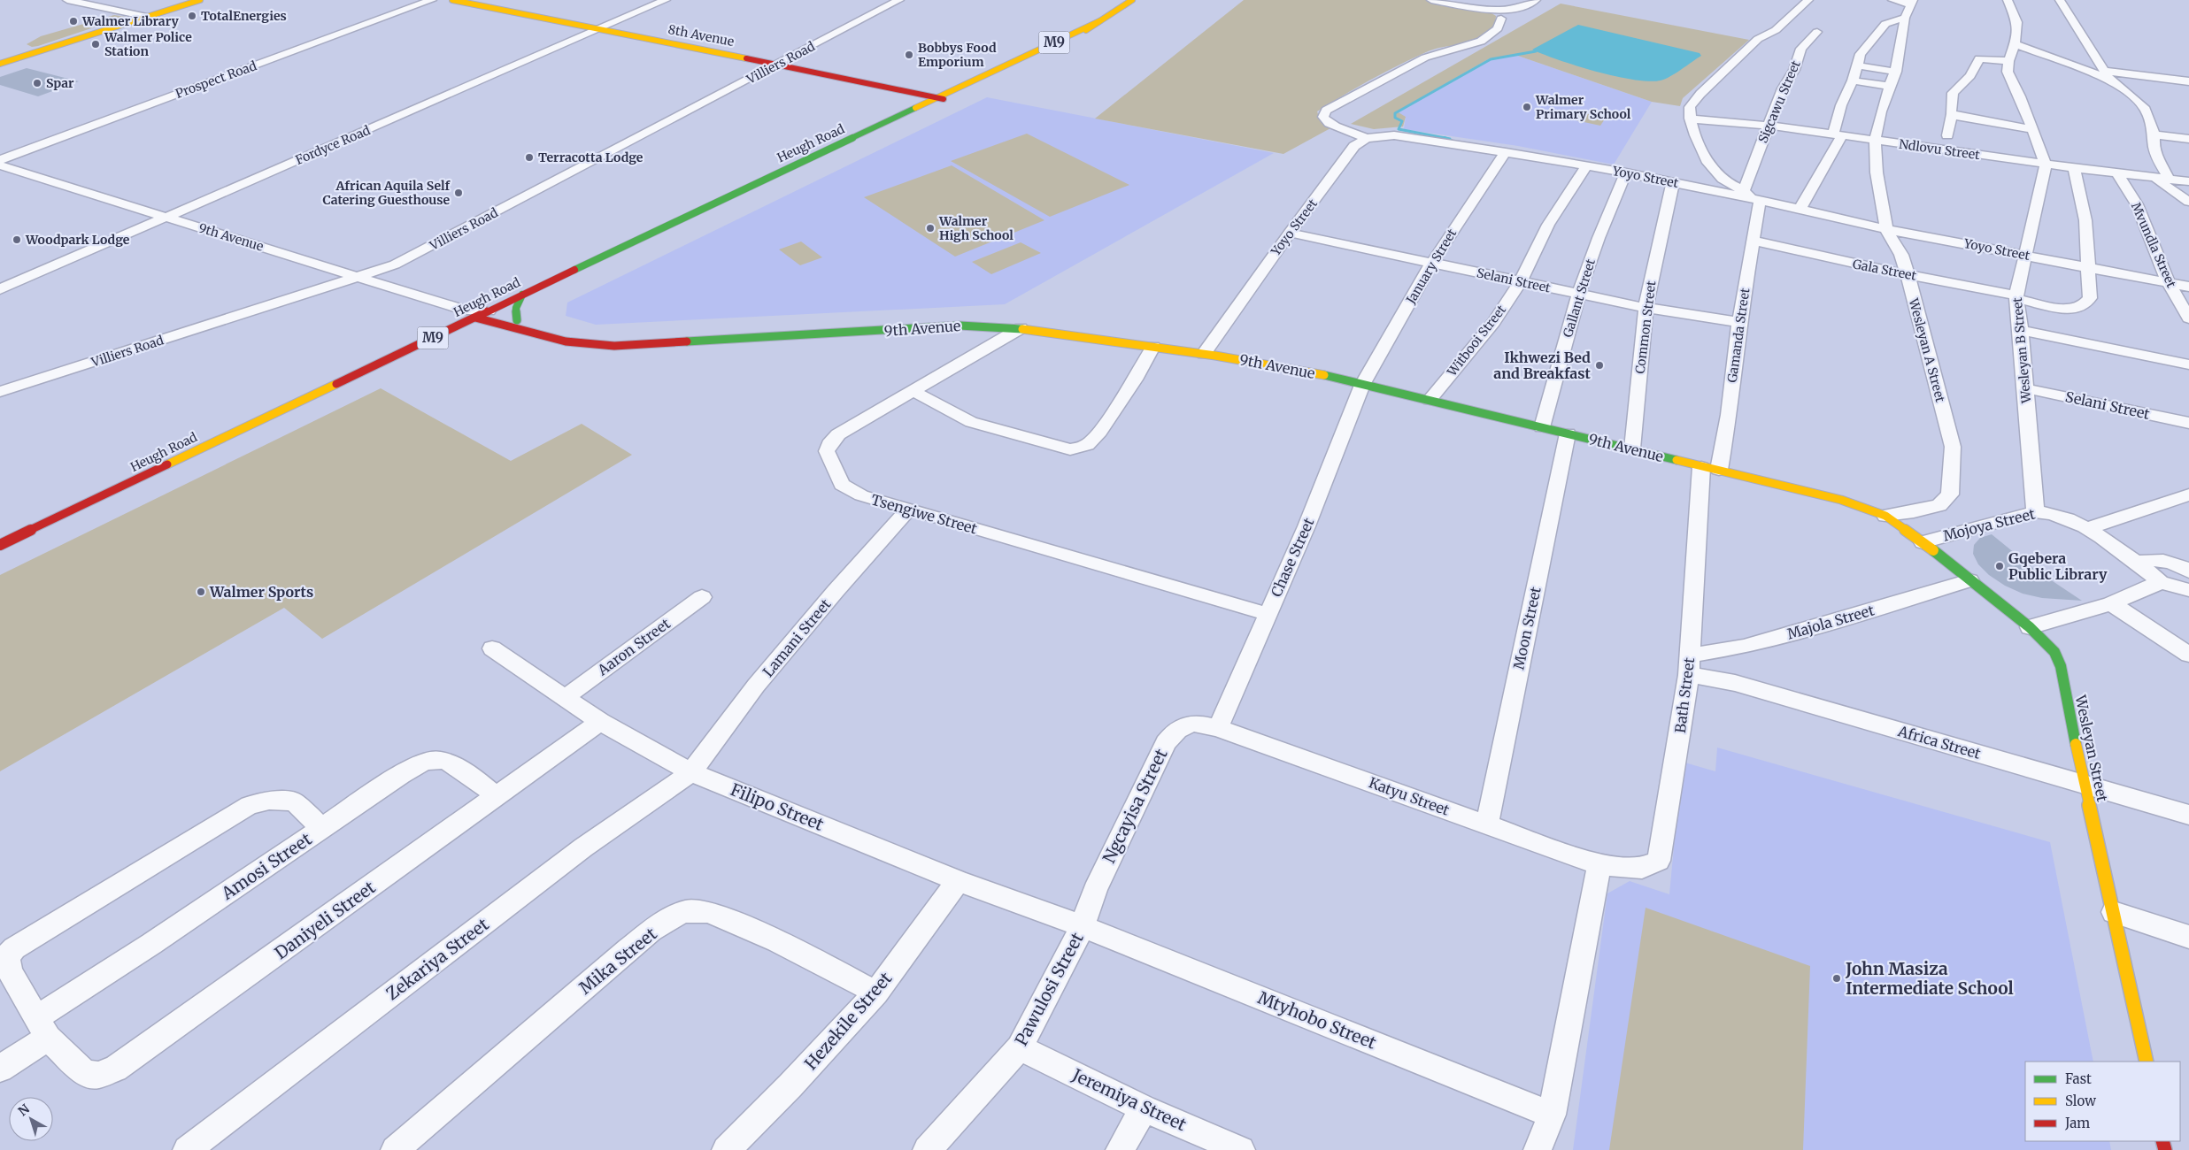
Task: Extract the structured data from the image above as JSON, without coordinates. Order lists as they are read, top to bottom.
{
  "streets": {
    "street": [
      "8th Avenue",
      "M9",
      "Villiers Road",
      "Prospect Road",
      "Sigcawu Street",
      "Heugh Road",
      "Fordyce Road",
      "Ndlovu Street",
      "Yoyo Street",
      "9th Avenue",
      "Mvundla Street",
      "January Street",
      "Gala Street",
      "Selani Street",
      "Gallant Street",
      "Common Street",
      "Gamanda Street",
      "Witbooi Street",
      "Wesleyan A Street",
      "Wesleyan B Street",
      "Tsengiwe Street",
      "Mojoya Street",
      "Chase Street",
      "Majola Street",
      "Moon Street",
      "Lamani Street",
      "Aaron Street",
      "Bath Street",
      "Africa Street",
      "Wesleyan Street",
      "Katyu Street",
      "Ngcayisa Street",
      "Filipo Street",
      "Amosi Street",
      "Daniyeli Street",
      "Zekariya Street",
      "Mika Street",
      "Pawulosi Street",
      "Mtyhobo Street",
      "Hezekile Street",
      "Jeremiya Street"
    ]
  },
  "crossings": [
    ["8th Avenue", "Villiers Road"],
    ["8th Avenue", "Heugh Road"],
    ["8th Avenue", "Fordyce Road"],
    ["Villiers Road", "9th Avenue"],
    ["Sigcawu Street", "Ndlovu Street"],
    ["Sigcawu Street", "Yoyo Street"],
    ["Sigcawu Street", "Gamanda Street"],
    ["Heugh Road", "9th Avenue"],
    ["Fordyce Road", "9th Avenue"],
    ["Ndlovu Street", "Mvundla Street"],
    ["Ndlovu Street", "Wesleyan A Street"],
    ["Ndlovu Street", "Wesleyan B Street"],
    ["Yoyo Street", "9th Avenue"],
    ["Yoyo Street", "Mvundla Street"],
    ["Yoyo Street", "January Street"],
    ["Yoyo Street", "Gala Street"],
    ["Yoyo Street", "Selani Street"],
    ["Yoyo Street", "Gallant Street"],
    ["Yoyo Street", "Common Street"],
    ["Yoyo Street", "Gamanda Street"],
    ["Yoyo Street", "Witbooi Street"],
    ["Yoyo Street", "Wesleyan A Street"],
    ["Yoyo Street", "Wesleyan B Street"],
    ["9th Avenue", "January Street"],
    ["9th Avenue", "Gallant Street"],
    ["9th Avenue", "Common Street"],
    ["9th Avenue", "Gamanda Street"],
    ["9th Avenue", "Witbooi Street"],
    ["9th Avenue", "Wesleyan A Street"],
    ["9th Avenue", "Tsengiwe Street"],
    ["9th Avenue", "Chase Street"],
    ["9th Avenue", "Moon Street"],
    ["9th Avenue", "Bath Street"],
    ["9th Avenue", "Wesleyan Street"],
    ["January Street", "Selani Street"],
    ["January Street", "Chase Street"],
    ["Gala Street", "Gamanda Street"],
    ["Gala Street", "Wesleyan A Street"],
    ["Gala Street", "Wesleyan B Street"],
    ["Selani Street", "Gallant Street"],
    ["Selani Street", "Common Street"],
    ["Selani Street", "Gamanda Street"],
    ["Selani Street", "Witbooi Street"],
    ["Selani Street", "Wesleyan B Street"],
    ["Gamanda Street", "Bath Street"],
    ["Wesleyan A Street", "Wesleyan Street"],
    ["Wesleyan B Street", "Mojoya Street"],
    ["Tsengiwe Street", "Chase Street"],
    ["Tsengiwe Street", "Lamani Street"],
    ["Mojoya Street", "Wesleyan Street"],
    ["Chase Street", "Katyu Street"],
    ["Chase Street", "Ngcayisa Street"],
    ["Majola Street", "Bath Street"],
    ["Majola Street", "Africa Street"],
    ["Majola Street", "Wesleyan Street"],
    ["Moon Street", "Katyu Street"],
    ["Lamani Street", "Filipo Street"],
    ["Lamani Street", "Zekariya Street"],
    ["Aaron Street", "Filipo Street"],
    ["Bath Street", "Africa Street"],
    ["Bath Street", "Katyu Street"],
    ["Africa Street", "Wesleyan Street"],
    ["Katyu Street", "Ngcayisa Street"],
    ["Ngcayisa Street", "Filipo Street"],
    ["Ngcayisa Street", "Pawulosi Street"],
    ["Ngcayisa Street", "Mtyhobo Street"],
    ["Filipo Street", "Daniyeli Street"],
    ["Filipo Street", "Zekariya Street"],
    ["Filipo Street", "Pawulosi Street"],
    ["Filipo Street", "Mtyhobo Street"],
    ["Filipo Street", "Hezekile Street"],
    ["Amosi Street", "Daniyeli Street"],
    ["Mika Street", "Hezekile Street"],
    ["Pawulosi Street", "Mtyhobo Street"],
    ["Pawulosi Street", "Jeremiya Street"]
  ],
  "places": [
    "TotalEnergies",
    "Walmer Library",
    "Walmer Police Station",
    "Bobbys Food Emporium",
    "Spar",
    "Walmer Primary School",
    "Terracotta Lodge",
    "African Aquila Self Catering Guesthouse",
    "Walmer High School",
    "Woodpark Lodge",
    "Ikhwezi Bed and Breakfast",
    "Gqebera Public Library",
    "Walmer Sports",
    "John Masiza Intermediate School"
  ],
  "legend": ["Fast", "Slow", "Jam"],
  "north": "top left"
}
